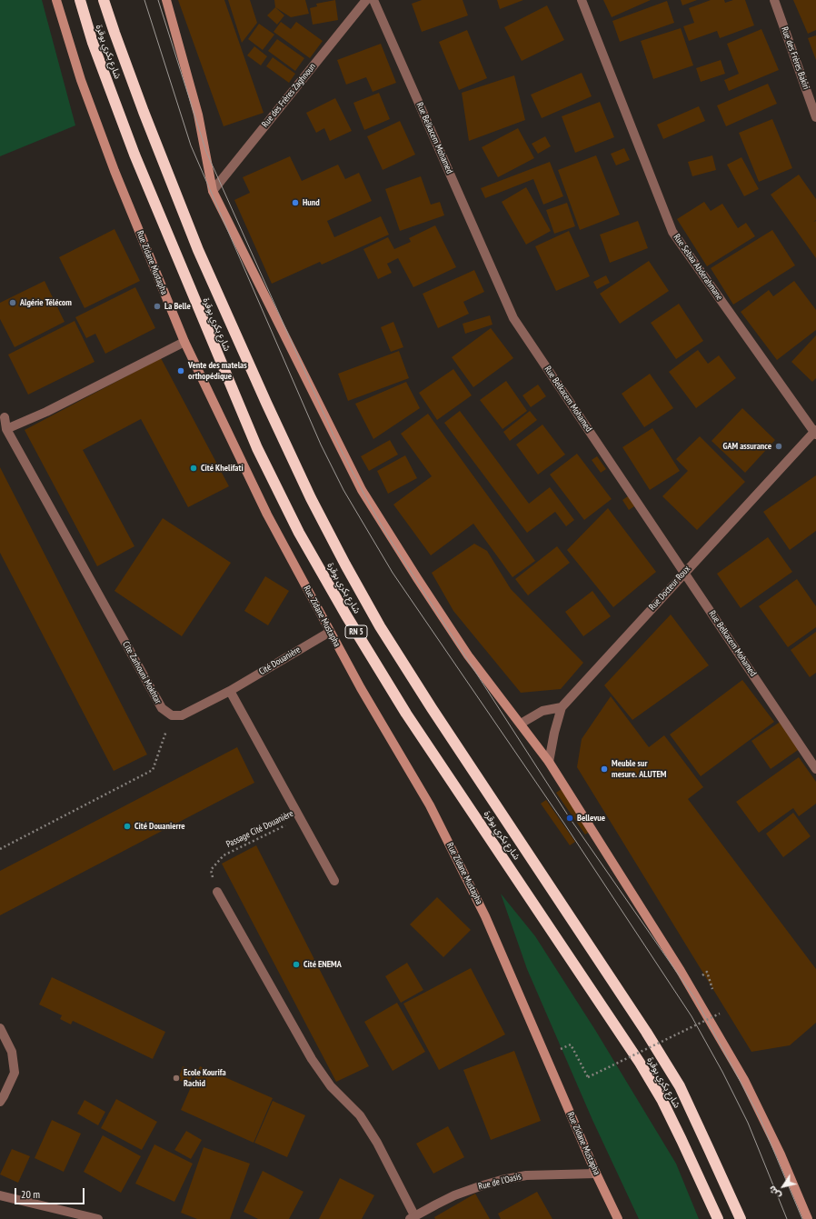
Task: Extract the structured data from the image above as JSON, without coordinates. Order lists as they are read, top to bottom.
{
  "streets": {
    "highway": ["شارع بكري بوقرة", "RN 5"],
    "street": [
      "Rue des Frères Bakiri",
      "Rue des Frères Zaghnoun",
      "Rue Belkacem Mohamed",
      "Rue Zidane Mustapha",
      "Rue Sebaa Abderahmane",
      "Rue Docteur Roux",
      "Cité Douanière",
      "Cite Zarhouni Mokhtar",
      "Rue de l'Oasis"
    ],
    "path": ["Passage Cité Douanière"]
  },
  "crossings": [
    ["Rue Belkacem Mohamed", "Rue Docteur Roux"],
    ["Rue Zidane Mustapha", "Cité Douanière"],
    ["Rue Zidane Mustapha", "Rue de l'Oasis"],
    ["Rue Sebaa Abderahmane", "Rue Docteur Roux"]
  ],
  "places": [
    "Hund",
    "Algérie Télécom",
    "La Belle",
    "Vente des matelas orthopédique",
    "GAM assurance",
    "Cité Khelifati",
    "Meuble sur mesure. ALUTEM",
    "Bellevue",
    "Cité Douanierre",
    "Cité ENEMA",
    "Ecole Kourifa Rachid"
  ],
  "scale_bar": "20 m",
  "north": "bottom left"
}
